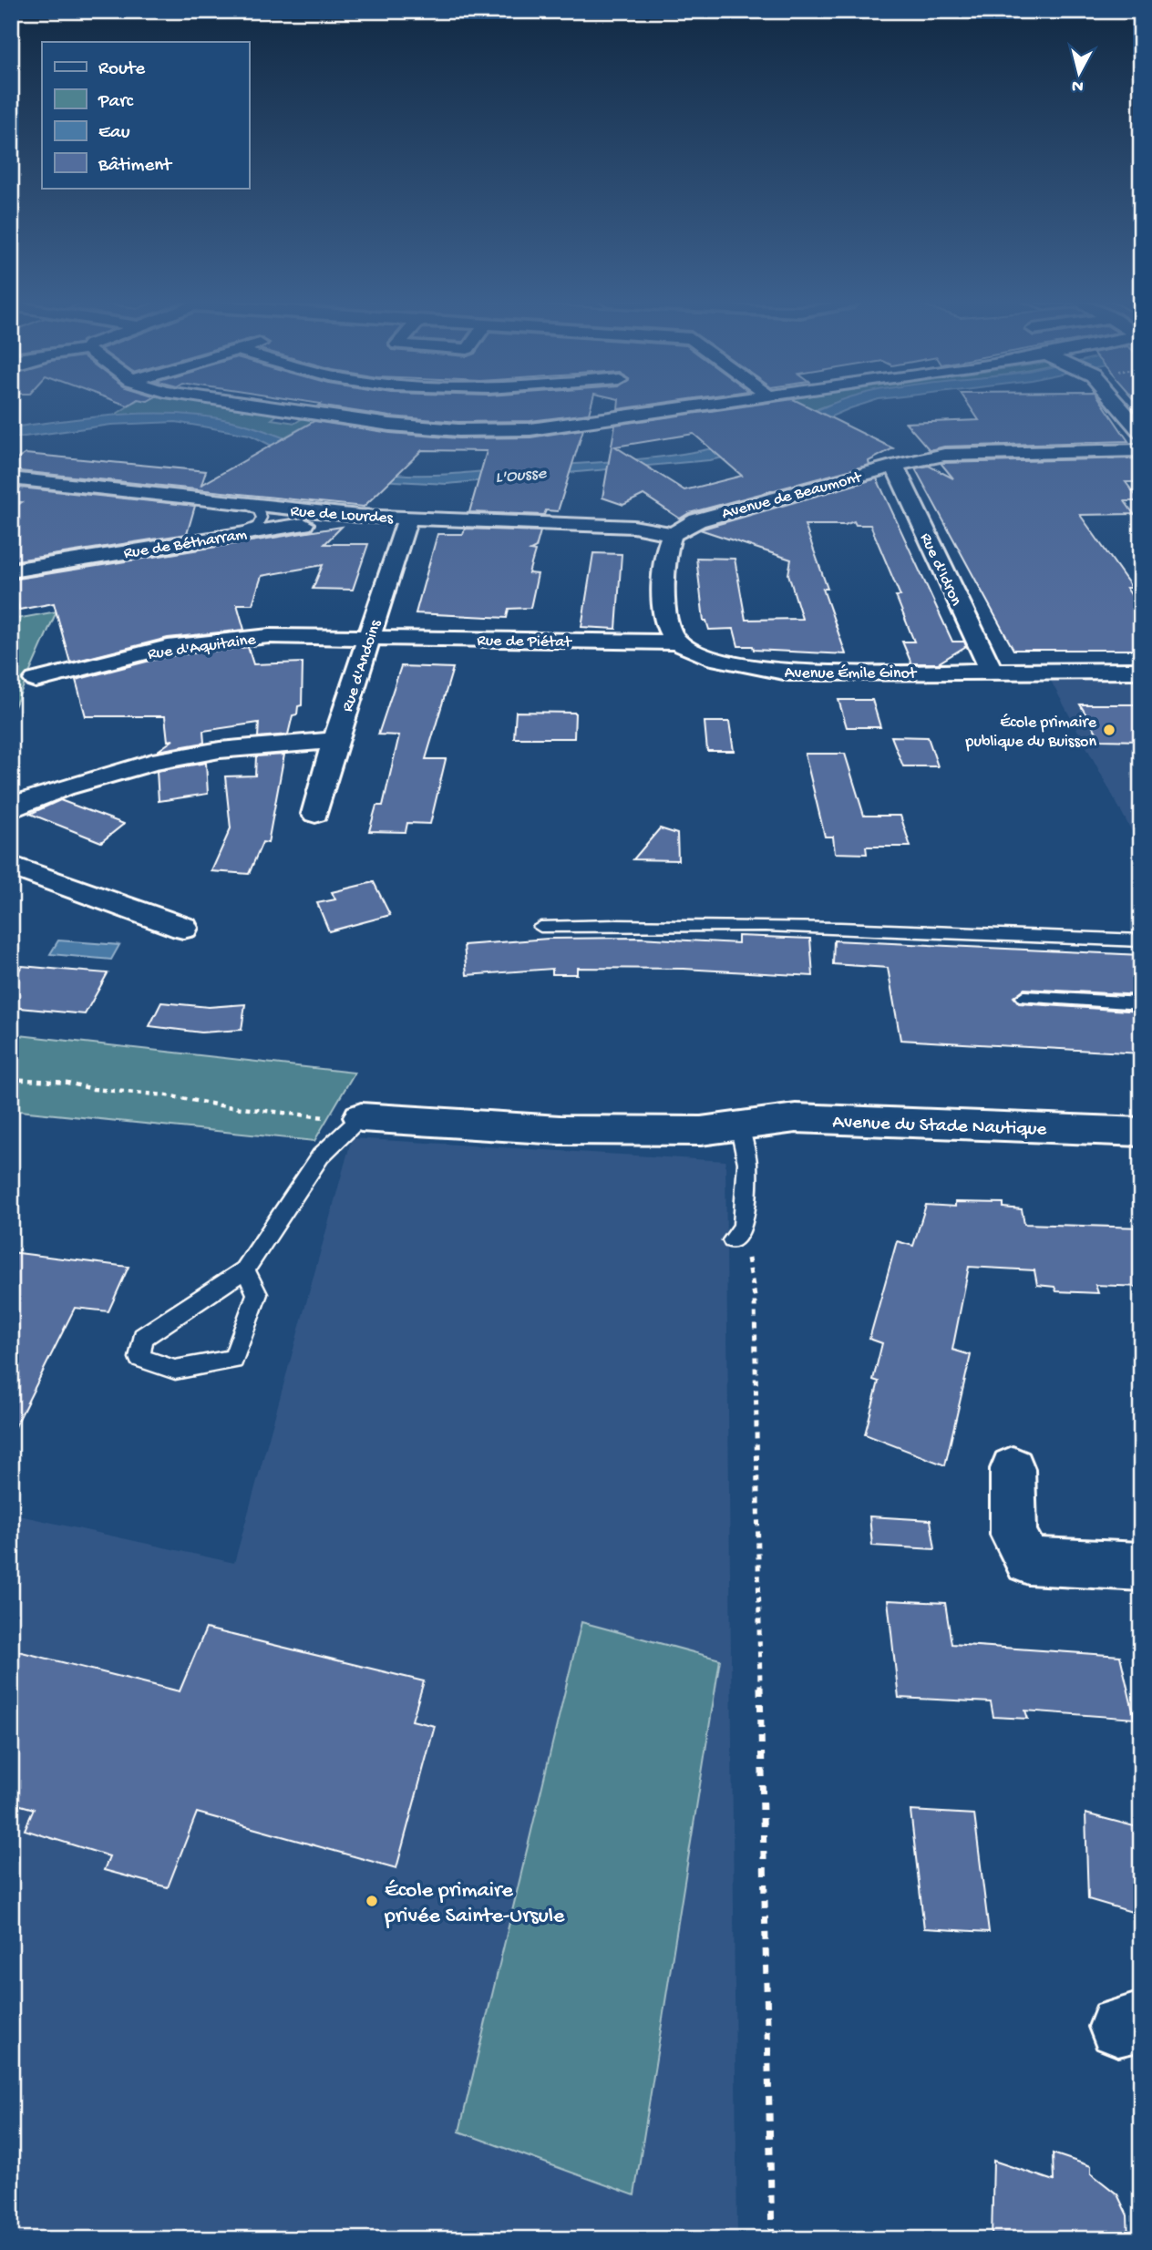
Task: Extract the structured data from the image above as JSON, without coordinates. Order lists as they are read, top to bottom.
{
  "streets": {
    "street": [
      "Avenue de Beaumont",
      "Rue de Lourdes",
      "Rue de Bétharram",
      "Rue d'Idron",
      "Rue de Piétat",
      "Rue d'Aquitaine",
      "Rue d'Andoins",
      "Avenue Émile Ginot",
      "Avenue du Stade Nautique"
    ]
  },
  "crossings": [
    ["Avenue de Beaumont", "Rue de Lourdes"],
    ["Avenue de Beaumont", "Rue d'Idron"],
    ["Rue de Lourdes", "Rue de Bétharram"],
    ["Rue de Lourdes", "Rue d'Andoins"],
    ["Rue d'Idron", "Avenue Émile Ginot"],
    ["Rue de Piétat", "Rue d'Aquitaine"],
    ["Rue de Piétat", "Rue d'Andoins"],
    ["Rue de Piétat", "Avenue Émile Ginot"],
    ["Rue d'Aquitaine", "Rue d'Andoins"]
  ],
  "water": ["L'Ousse"],
  "places": ["École primaire publique du Buisson", "École primaire privée Sainte-Ursule"],
  "legend": [
    "Route",
    "Parc",
    "Eau",
    "Bâtiment"
  ],
  "north": "bottom"
}
